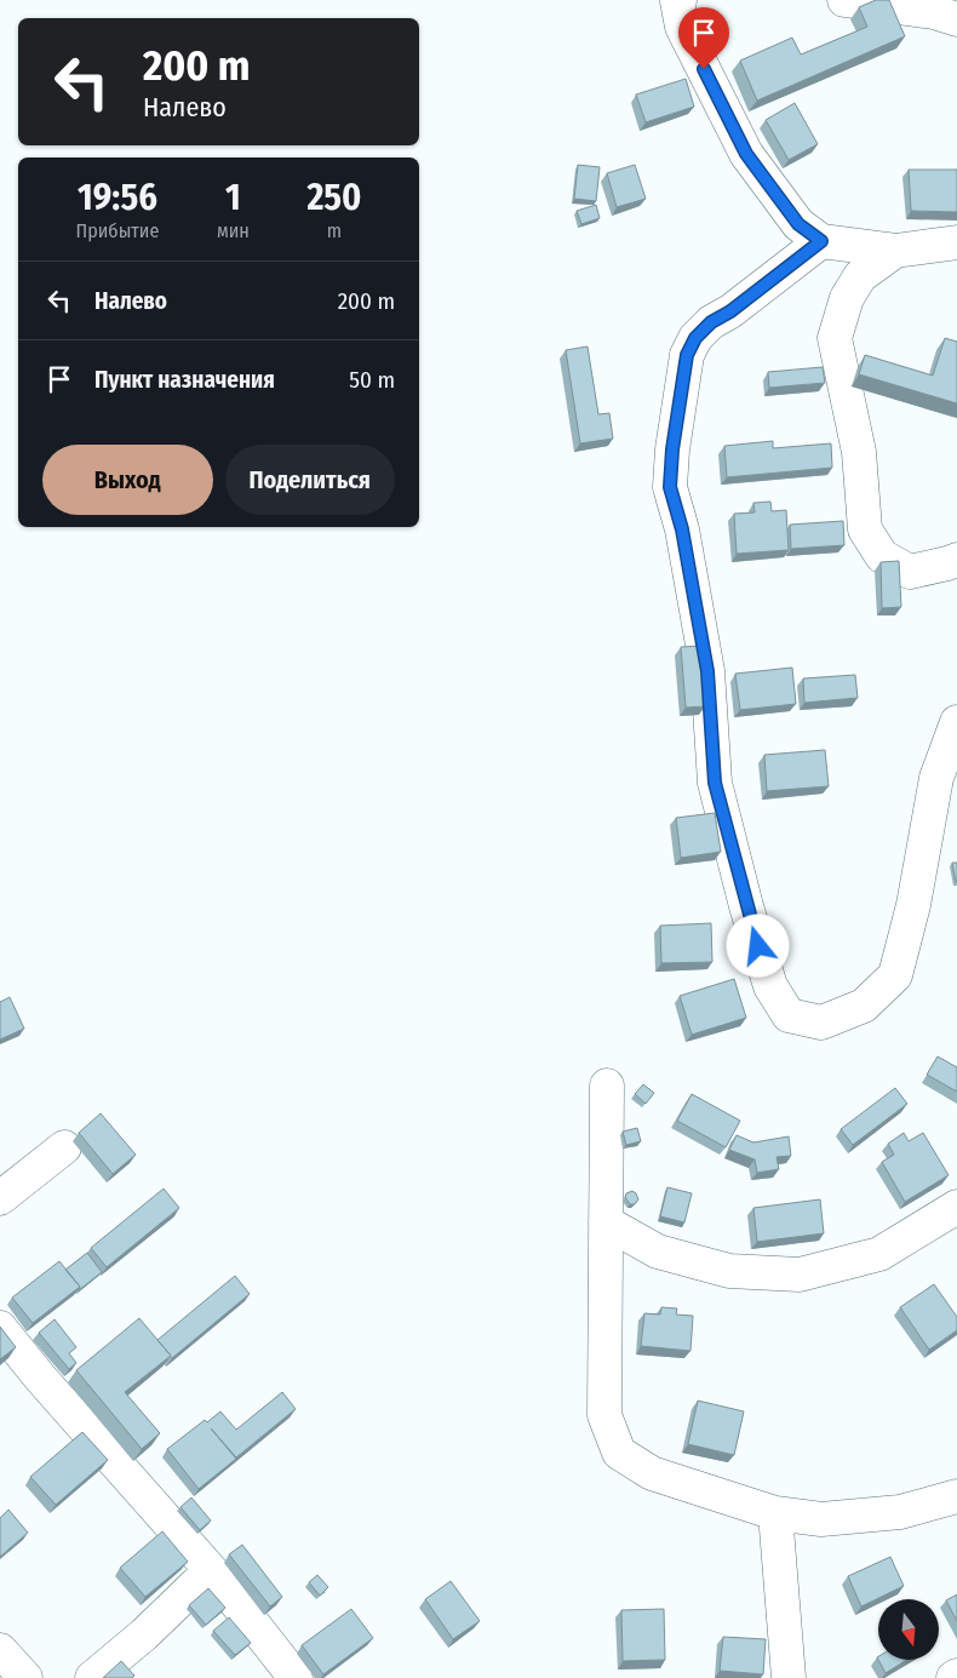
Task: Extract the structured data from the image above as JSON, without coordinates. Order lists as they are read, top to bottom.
{
  "north": "bottom",
  "page": {
    "turn": ["200 m", "Налево"],
    "eta": [
      "19:56",
      "Прибытие",
      "1",
      "мин",
      "250",
      "m"
    ],
    "list": [
      {
        "name": "Налево",
        "value": "200 m"
      },
      {
        "name": "Пункт назначения",
        "value": "50 m"
      }
    ],
    "buttons": ["Выход", "Поделиться"]
  }
}
